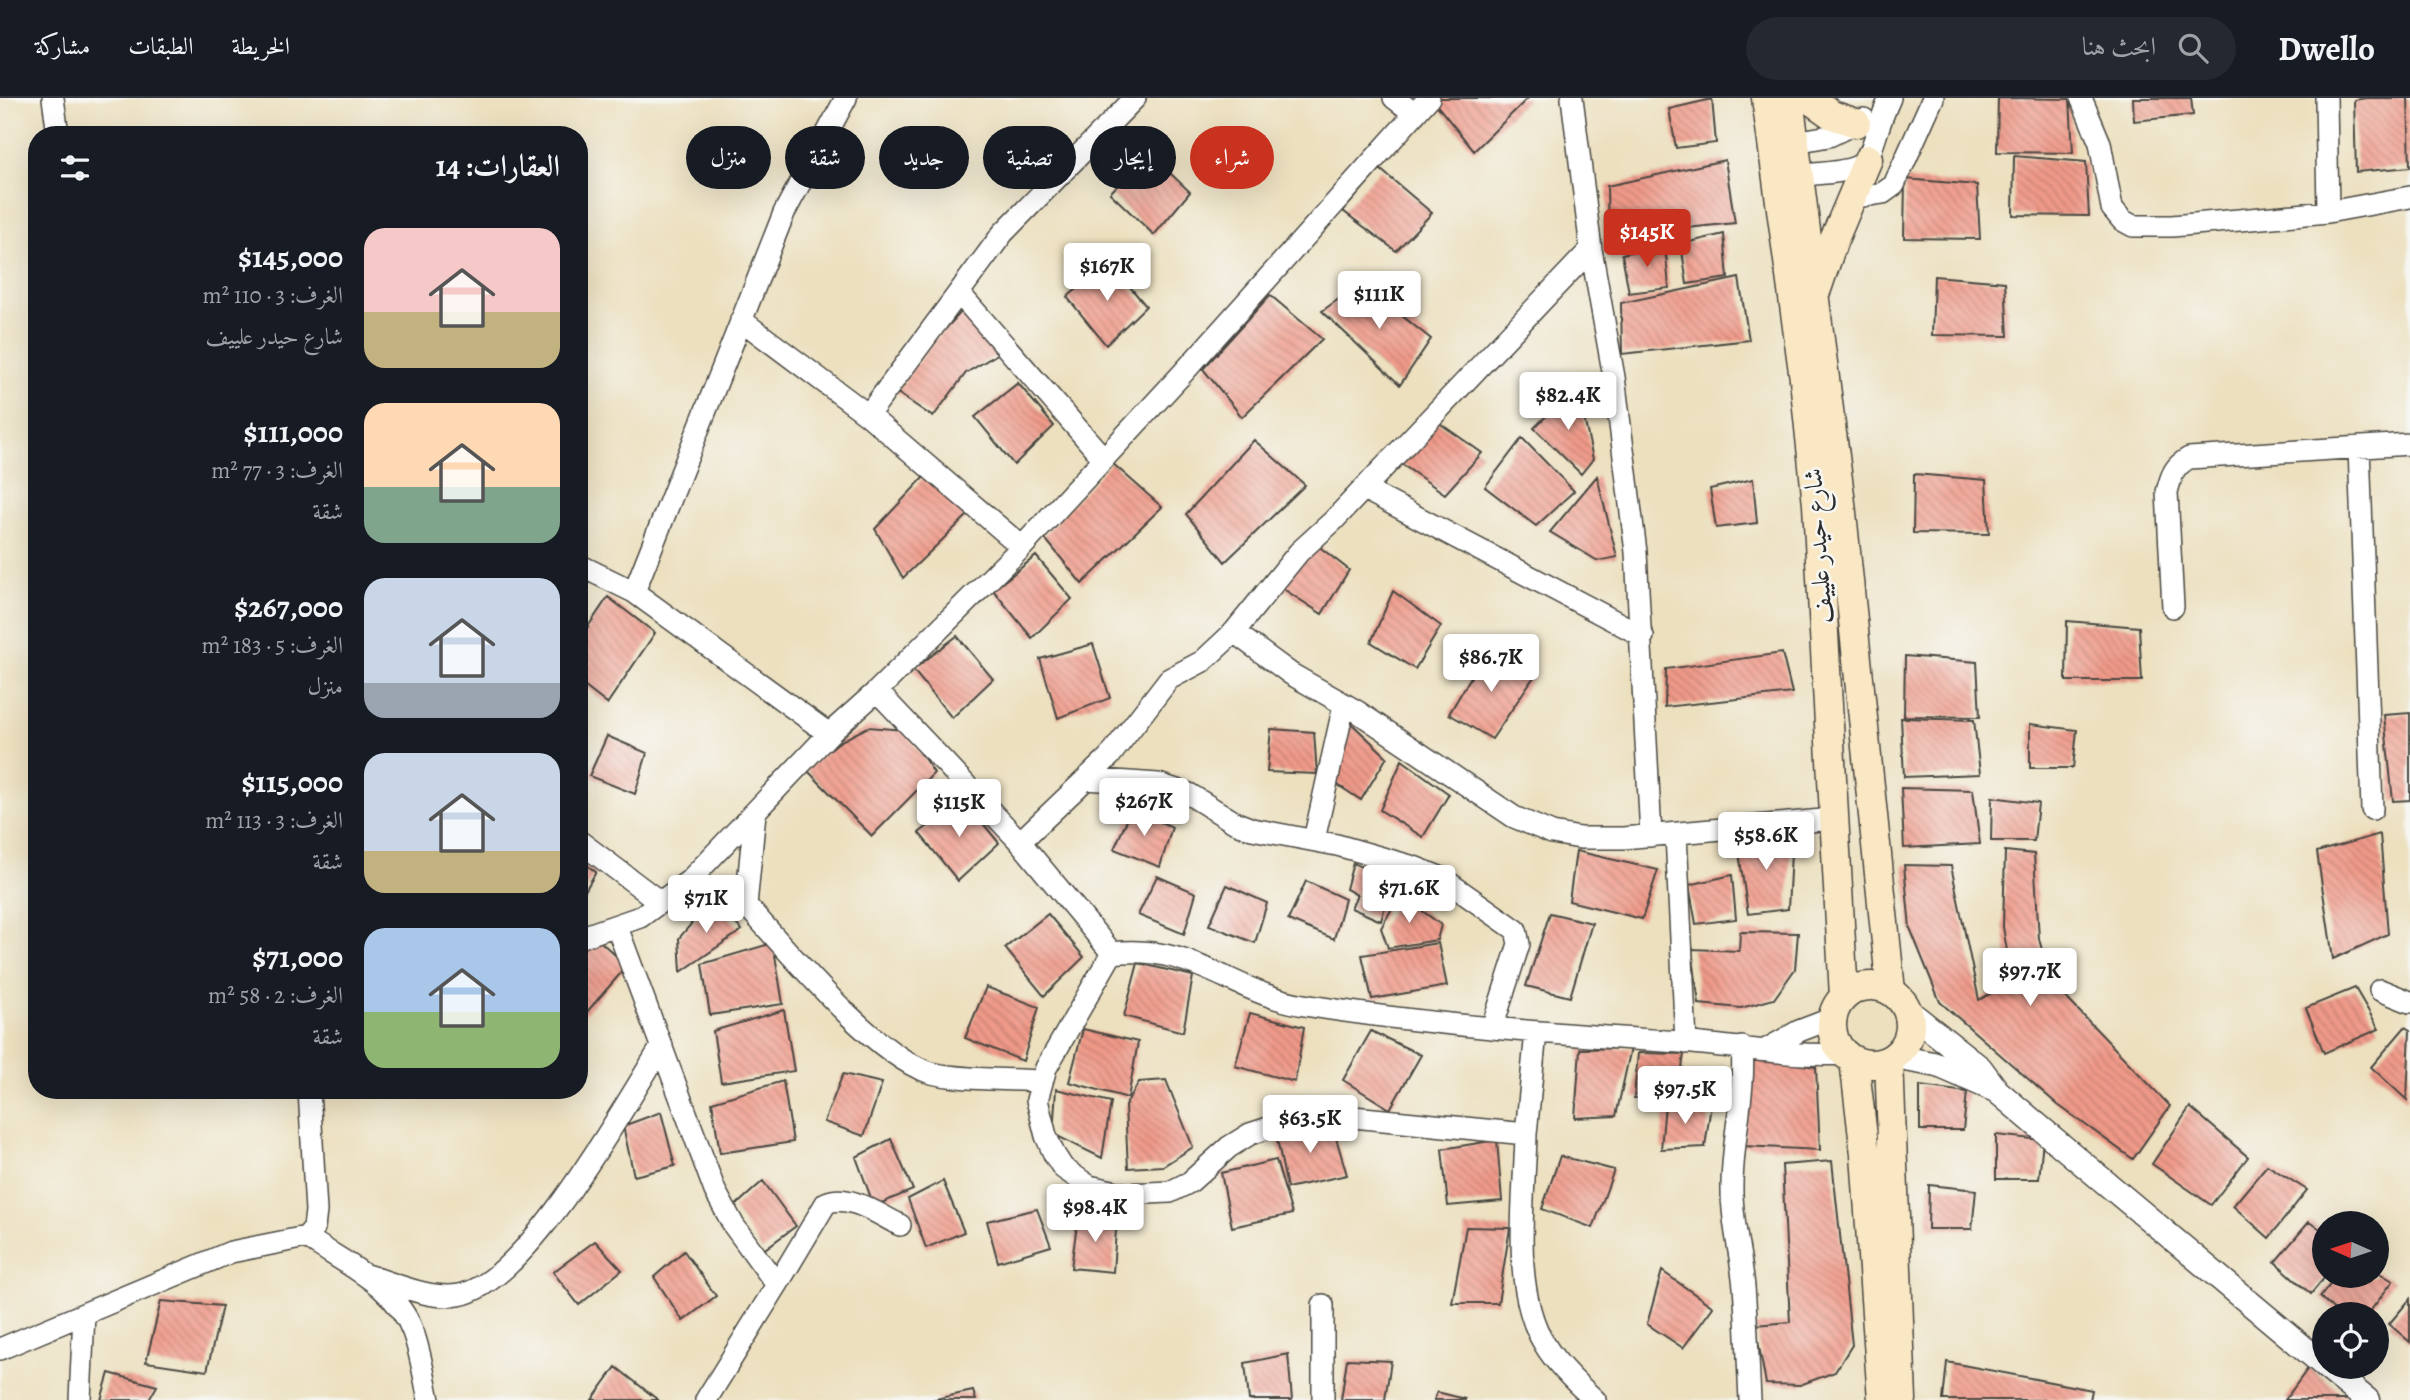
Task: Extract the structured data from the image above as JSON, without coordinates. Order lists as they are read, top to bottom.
{
  "streets": {
    "main road": ["شارع حيدر علييف"]
  },
  "north": "left",
  "page": {
    "header": "Dwello",
    "search": "ابحث هنا",
    "nav": ["الخريطة", "الطبقات", "مشاركة"],
    "chip": [
      "شراء",
      "إيجار",
      "تصفية",
      "جديد",
      "شقة",
      "منزل"
    ],
    "heading": "العقارات: 14",
    "price": [
      "$145K",
      "$167K",
      "$111K",
      "$82.4K",
      "$86.7K",
      "$267K",
      "$115K",
      "$58.6K",
      "$71.6K",
      "$71K",
      "$97.7K",
      "$97.5K",
      "$63.5K",
      "$98.4K"
    ],
    "list": [
      {
        "name": "$145,000",
        "note": "الغرف: 3 · 110 m² · شارع حيدر علييف"
      },
      {
        "name": "$111,000",
        "note": "الغرف: 3 · 77 m² · شقة"
      },
      {
        "name": "$267,000",
        "note": "الغرف: 5 · 183 m² · منزل"
      },
      {
        "name": "$115,000",
        "note": "الغرف: 3 · 113 m² · شقة"
      },
      {
        "name": "$71,000",
        "note": "الغرف: 2 · 58 m² · شقة"
      }
    ]
  }
}
